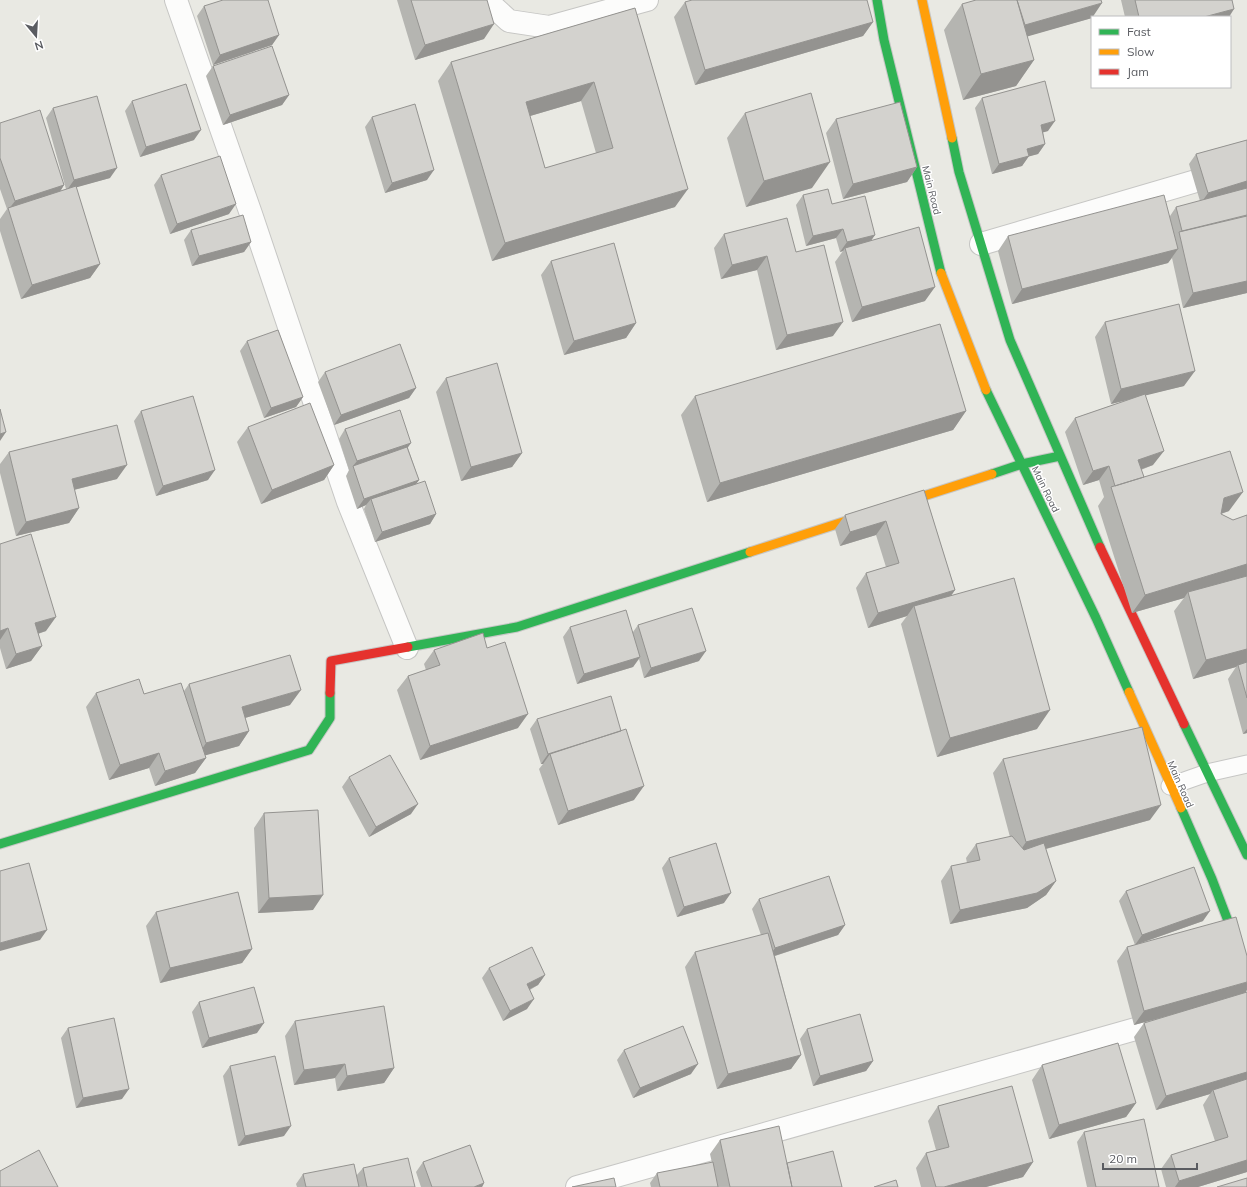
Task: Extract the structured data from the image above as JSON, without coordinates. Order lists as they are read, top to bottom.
{
  "streets": {
    "main road": ["Main Road"]
  },
  "legend": ["Fast", "Slow", "Jam"],
  "scale_bar": "20 m",
  "north": "bottom"
}
